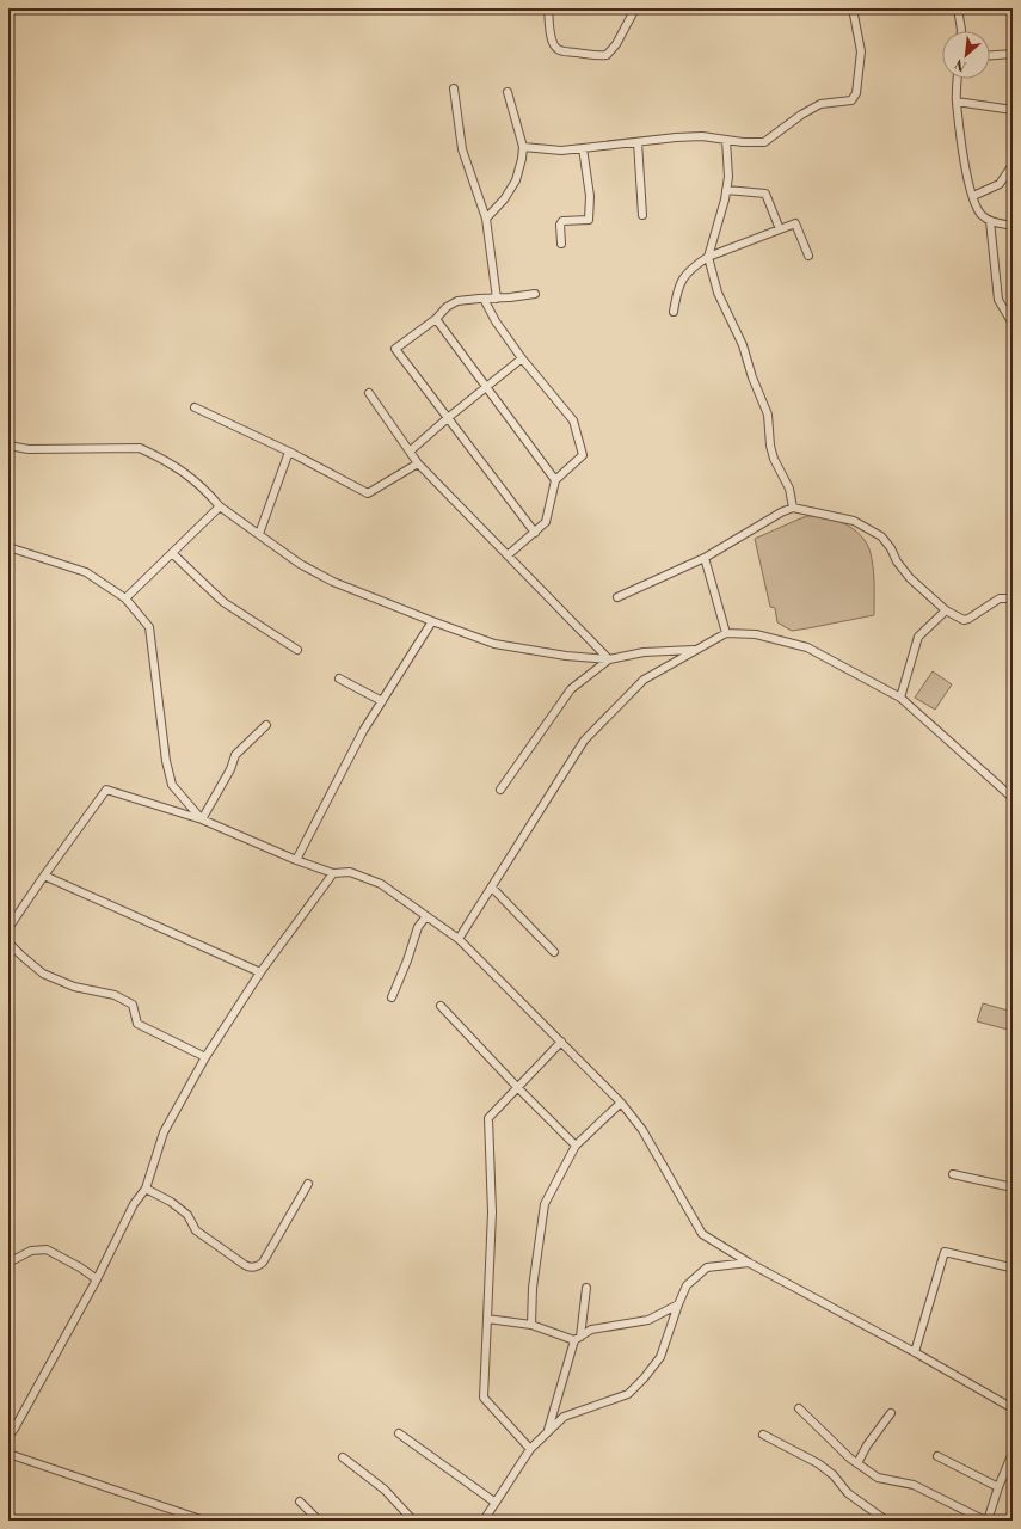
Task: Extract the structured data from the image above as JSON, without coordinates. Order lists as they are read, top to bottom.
{
  "north": "bottom left"
}
